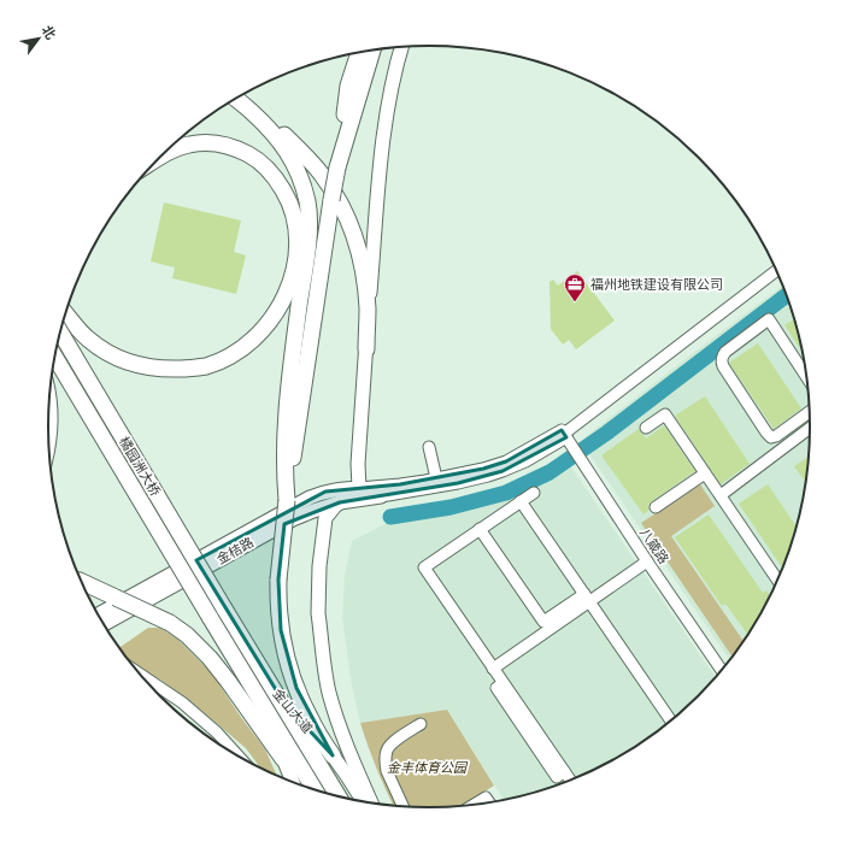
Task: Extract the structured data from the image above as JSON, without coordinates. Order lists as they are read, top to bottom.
{
  "streets": {
    "highway": ["橘园洲大桥", "金山大道"],
    "main road": ["金桔路"],
    "street": ["八箴路"]
  },
  "crossings": [
    ["橘园洲大桥", "金山大道"]
  ],
  "parks": ["金丰体育公园"],
  "places": {
    "office": ["福州地铁建设有限公司"]
  },
  "north": "top right"
}
